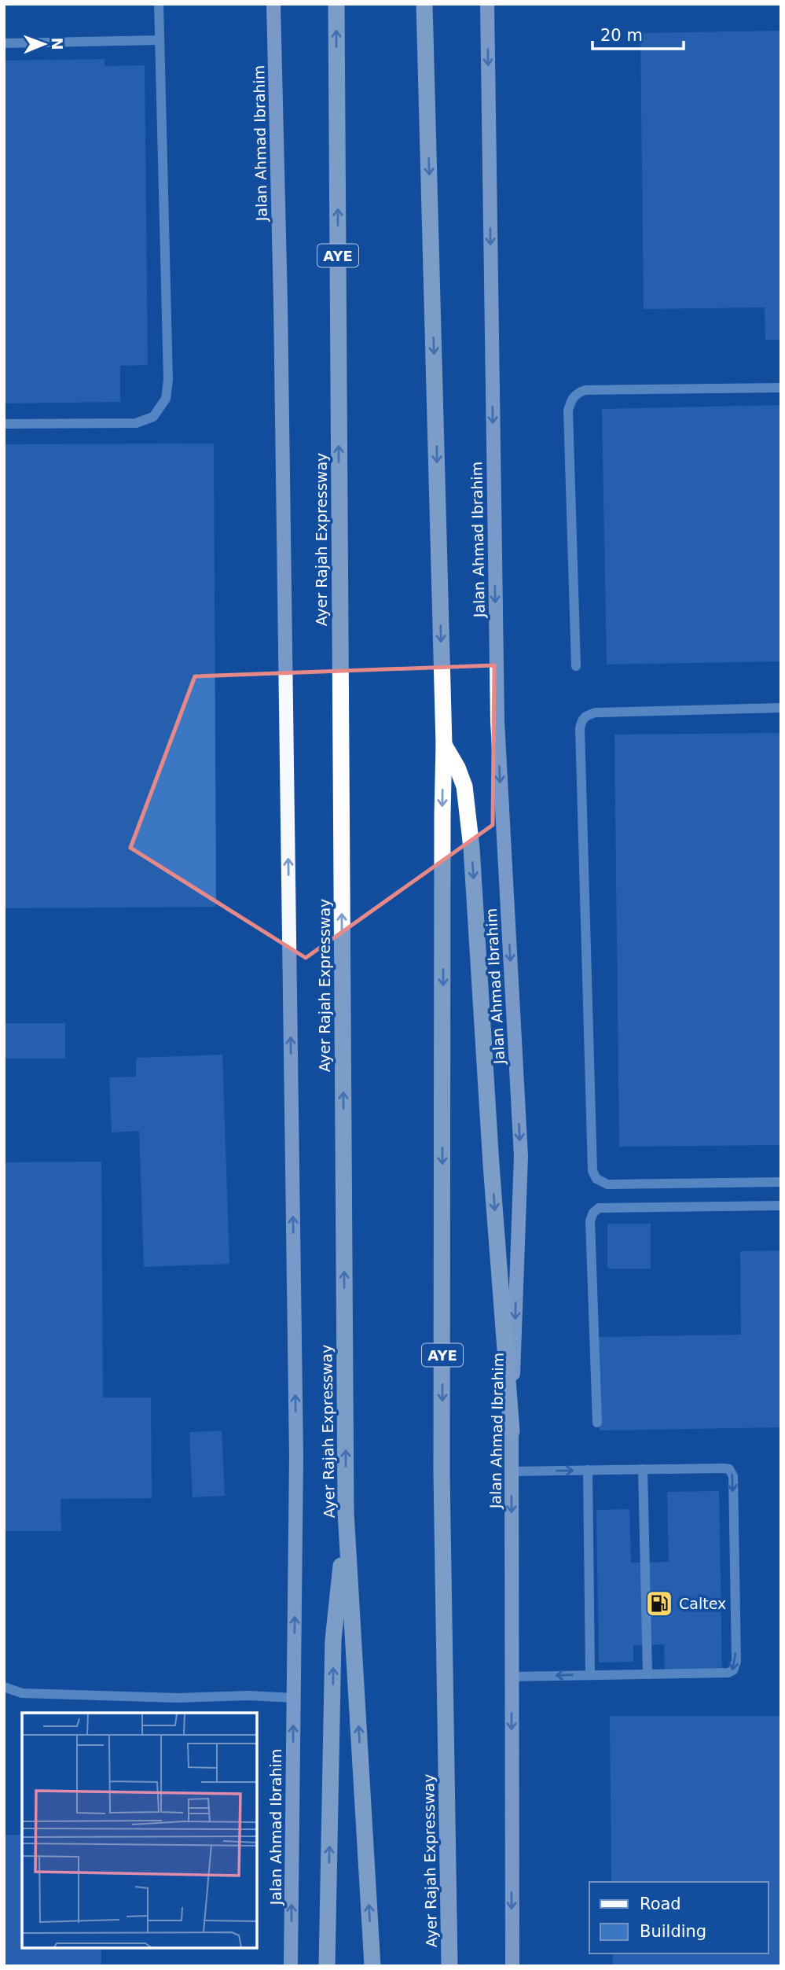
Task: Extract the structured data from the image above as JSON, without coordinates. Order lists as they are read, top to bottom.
{
  "streets": {
    "highway": ["AYE", "Ayer Rajah Expressway"],
    "main road": ["Jalan Ahmad Ibrahim"]
  },
  "places": {
    "fuel station": ["Caltex"]
  },
  "legend": ["Road", "Building"],
  "scale_bar": "20 m",
  "north": "right"
}
